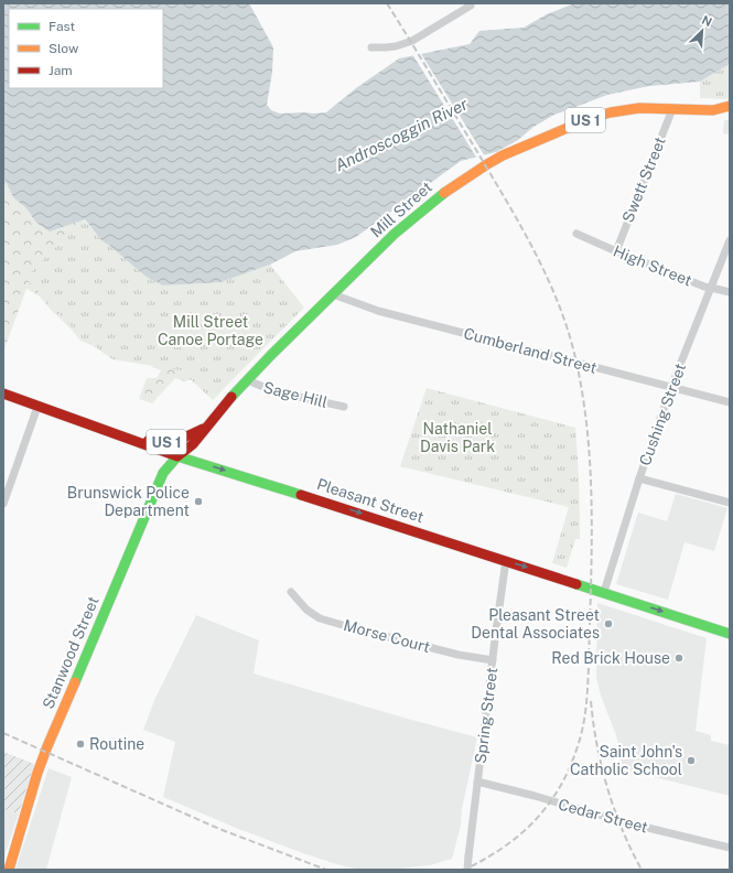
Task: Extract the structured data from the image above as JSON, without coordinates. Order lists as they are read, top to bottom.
{
  "streets": {
    "main road": [
      "US 1",
      "Mill Street",
      "Pleasant Street",
      "Stanwood Street"
    ],
    "street": [
      "Swett Street",
      "High Street",
      "Cumberland Street",
      "Sage Hill",
      "Cushing Street",
      "Morse Court",
      "Spring Street",
      "Cedar Street"
    ]
  },
  "crossings": [
    ["US 1", "Mill Street"],
    ["US 1", "Pleasant Street"],
    ["Swett Street", "Mill Street"],
    ["Swett Street", "High Street"],
    ["Mill Street", "Cumberland Street"],
    ["Mill Street", "Sage Hill"],
    ["Mill Street", "Pleasant Street"],
    ["Mill Street", "Stanwood Street"],
    ["High Street", "Cushing Street"],
    ["Cumberland Street", "Cushing Street"],
    ["Cushing Street", "Pleasant Street"],
    ["Pleasant Street", "Stanwood Street"],
    ["Pleasant Street", "Spring Street"],
    ["Morse Court", "Spring Street"],
    ["Spring Street", "Cedar Street"]
  ],
  "one_way": ["Pleasant Street"],
  "water": ["Androscoggin River"],
  "parks": ["Mill Street Canoe Portage", "Nathaniel Davis Park"],
  "places": [
    "Brunswick Police Department",
    "Pleasant Street Dental Associates",
    "Red Brick House",
    "Routine",
    "Saint John's Catholic School"
  ],
  "legend": ["Fast", "Slow", "Jam"],
  "north": "top right"
}
